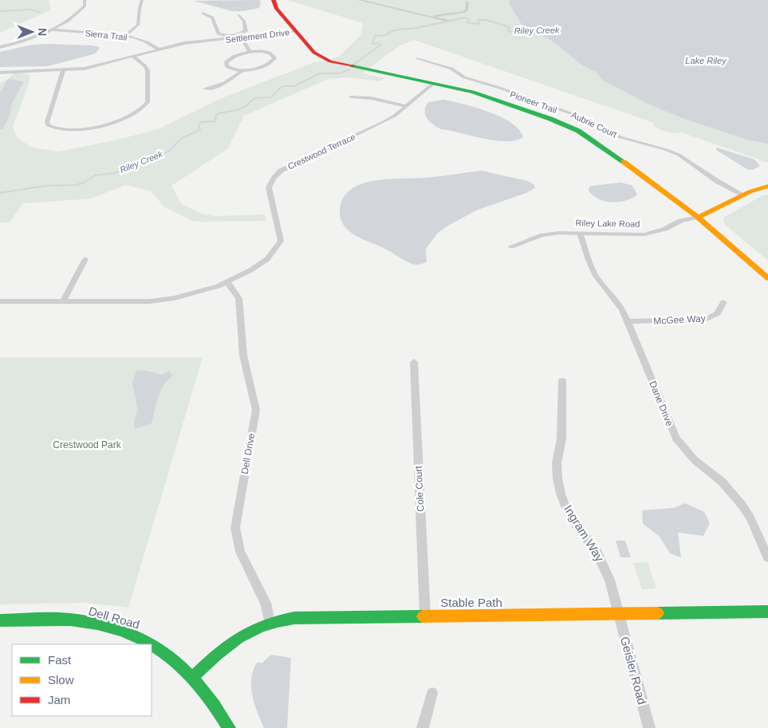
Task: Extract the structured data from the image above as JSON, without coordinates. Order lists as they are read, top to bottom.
{
  "streets": {
    "main road": [
      "Pioneer Trail",
      "Riley Lake Road",
      "Stable Path",
      "Dell Road"
    ],
    "street": [
      "Sierra Trail",
      "Settlement Drive",
      "Aubrie Court",
      "Crestwood Terrace",
      "McGee Way",
      "Dane Drive",
      "Dell Drive",
      "Cole Court",
      "Ingram Way",
      "Geisler Road"
    ]
  },
  "crossings": [
    ["Sierra Trail", "Settlement Drive"],
    ["Settlement Drive", "Pioneer Trail"],
    ["Pioneer Trail", "Crestwood Terrace"],
    ["Pioneer Trail", "Riley Lake Road"],
    ["Aubrie Court", "Riley Lake Road"],
    ["Crestwood Terrace", "Dell Drive"],
    ["Riley Lake Road", "Dane Drive"],
    ["McGee Way", "Dane Drive"],
    ["Dell Drive", "Stable Path"],
    ["Cole Court", "Stable Path"],
    ["Ingram Way", "Stable Path"],
    ["Ingram Way", "Geisler Road"],
    ["Stable Path", "Dell Road"],
    ["Stable Path", "Geisler Road"]
  ],
  "water": ["Riley Creek", "Lake Riley"],
  "parks": ["Crestwood Park"],
  "legend": ["Fast", "Slow", "Jam"],
  "north": "right"
}
